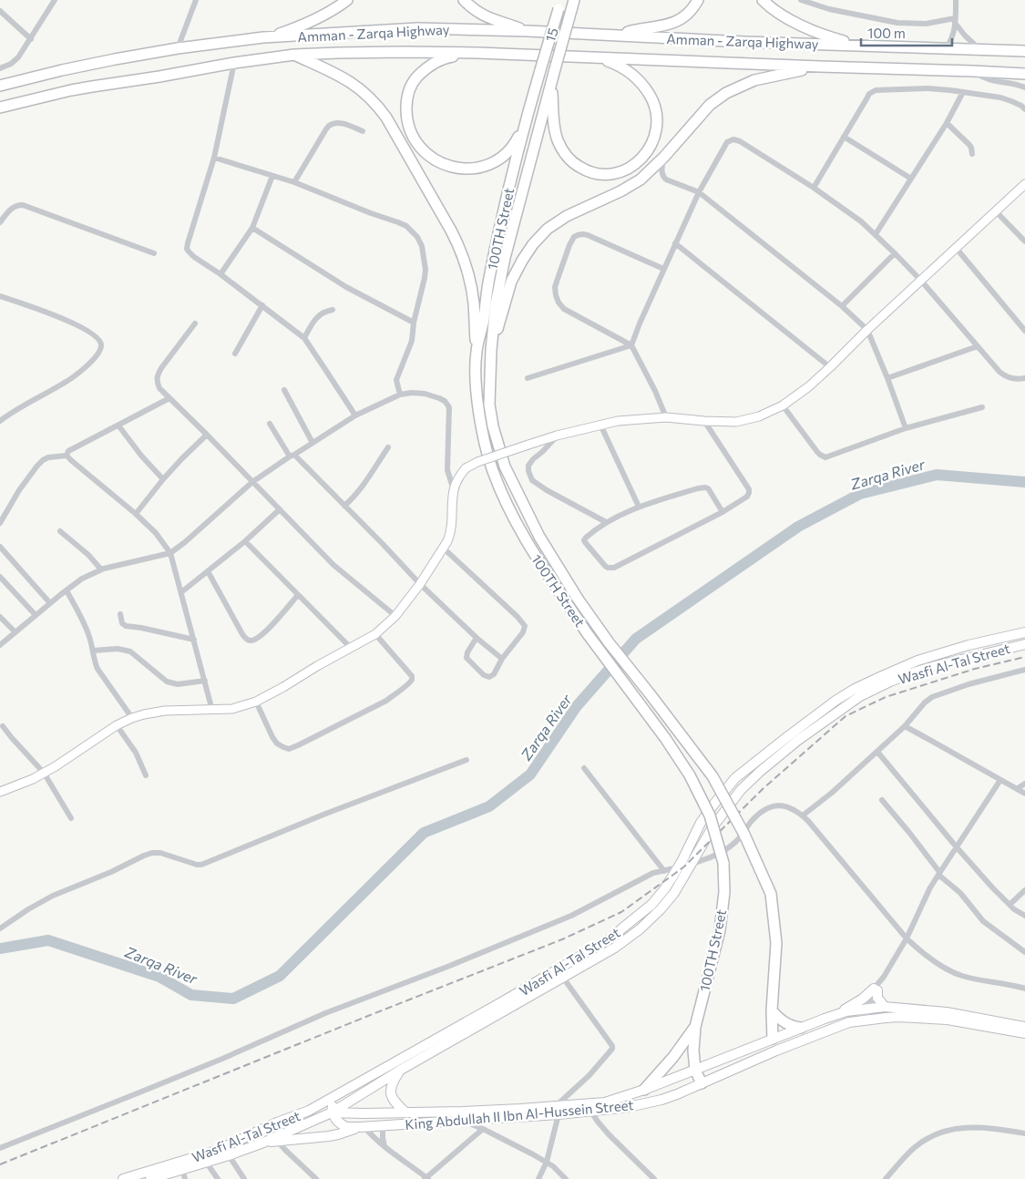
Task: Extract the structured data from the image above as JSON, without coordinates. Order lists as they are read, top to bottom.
{
  "streets": {
    "highway": ["Amman - Zarqa Highway", "15", "100TH Street"],
    "main road": ["Wasfi Al-Tal Street", "King Abdullah II Ibn Al-Hussein Street"]
  },
  "crossings": [
    ["15", "100TH Street"],
    ["100TH Street", "King Abdullah II Ibn Al-Hussein Street"],
    ["Wasfi Al-Tal Street", "King Abdullah II Ibn Al-Hussein Street"]
  ],
  "water": ["Zarqa River"],
  "scale_bar": "100 m"
}
